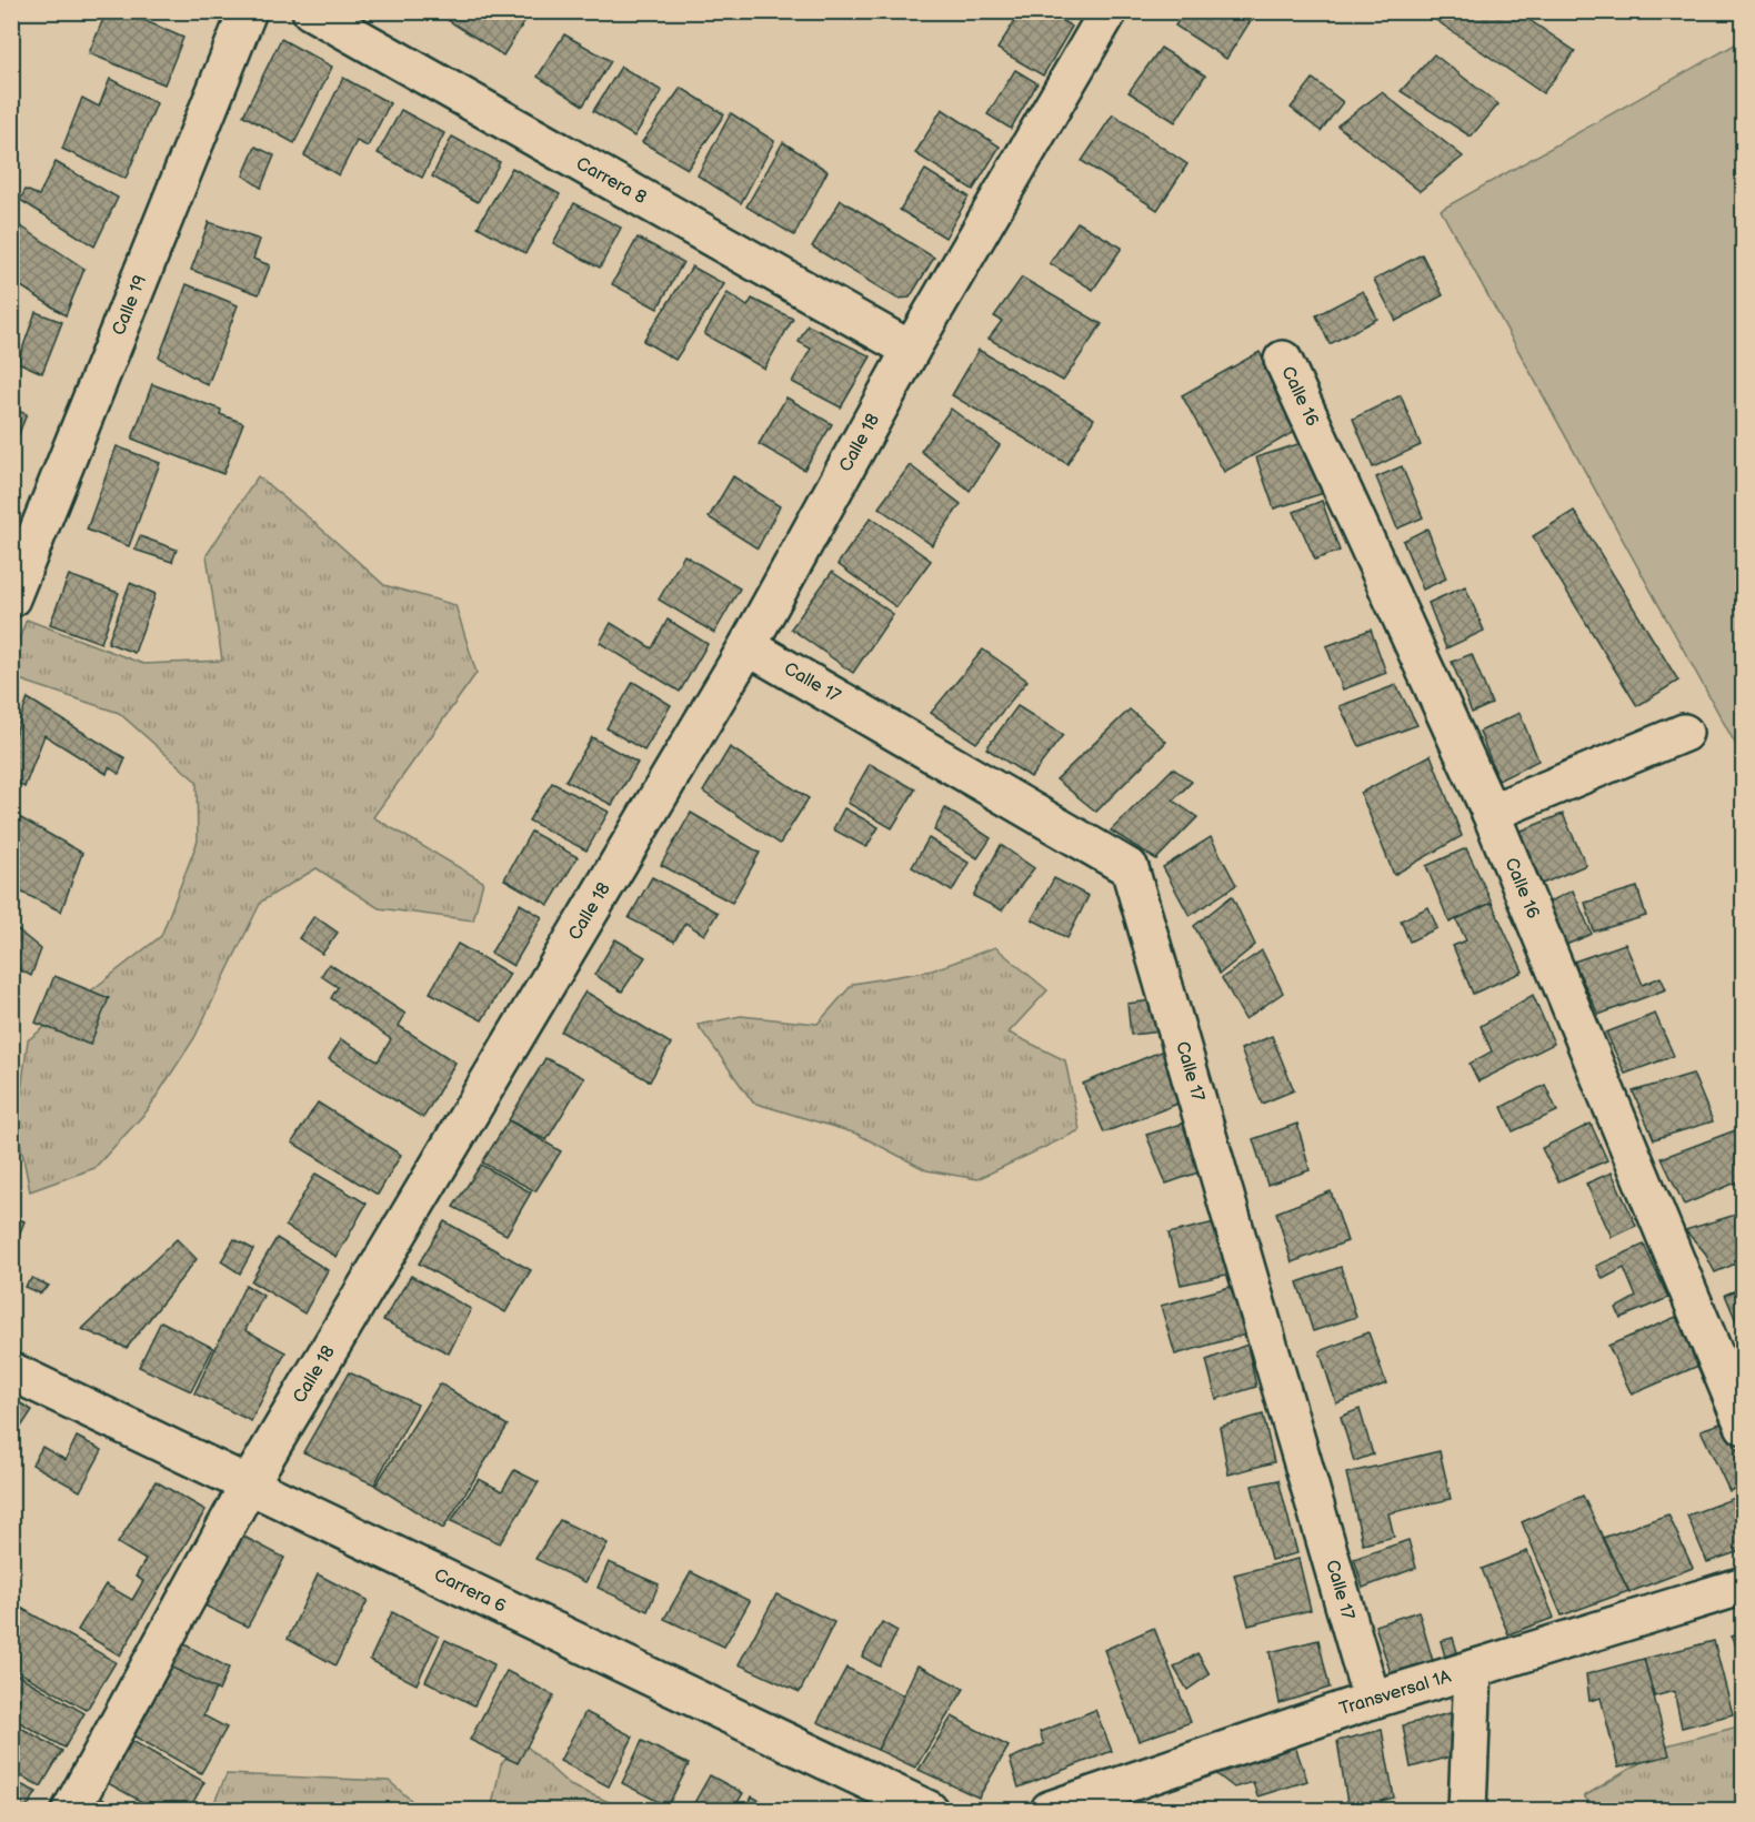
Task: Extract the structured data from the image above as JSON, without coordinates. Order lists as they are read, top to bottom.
{
  "streets": {
    "street": [
      "Carrera 8",
      "Calle 19",
      "Calle 16",
      "Calle 18",
      "Calle 17",
      "Carrera 6",
      "Transversal 1A"
    ]
  },
  "crossings": [
    ["Carrera 8", "Calle 18"],
    ["Calle 18", "Calle 17"],
    ["Calle 18", "Carrera 6"],
    ["Calle 17", "Transversal 1A"]
  ]
}
